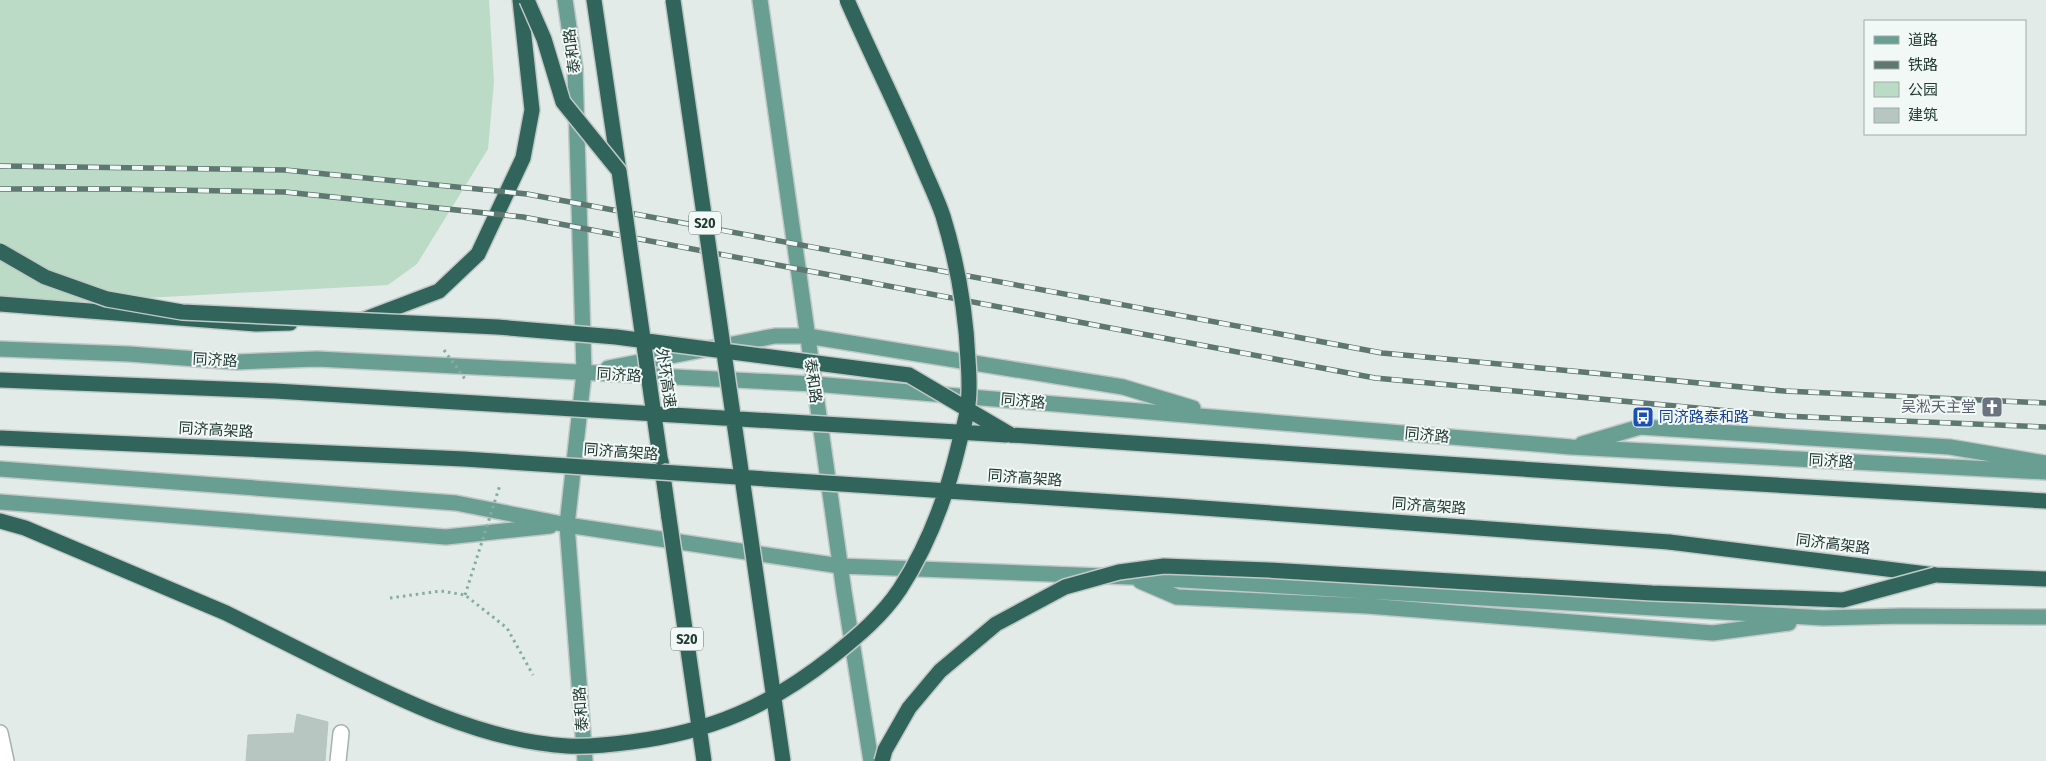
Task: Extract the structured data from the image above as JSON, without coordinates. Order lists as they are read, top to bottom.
{
  "streets": {
    "highway": ["S20", "外环高速", "同济高架路"],
    "main road": ["泰和路", "同济路"]
  },
  "crossings": [
    ["泰和路", "同济路"]
  ],
  "places": {
    "church": ["吴淞天主堂"],
    "bus stop": ["同济路泰和路"]
  },
  "legend": [
    "道路",
    "铁路",
    "公园",
    "建筑"
  ]
}
